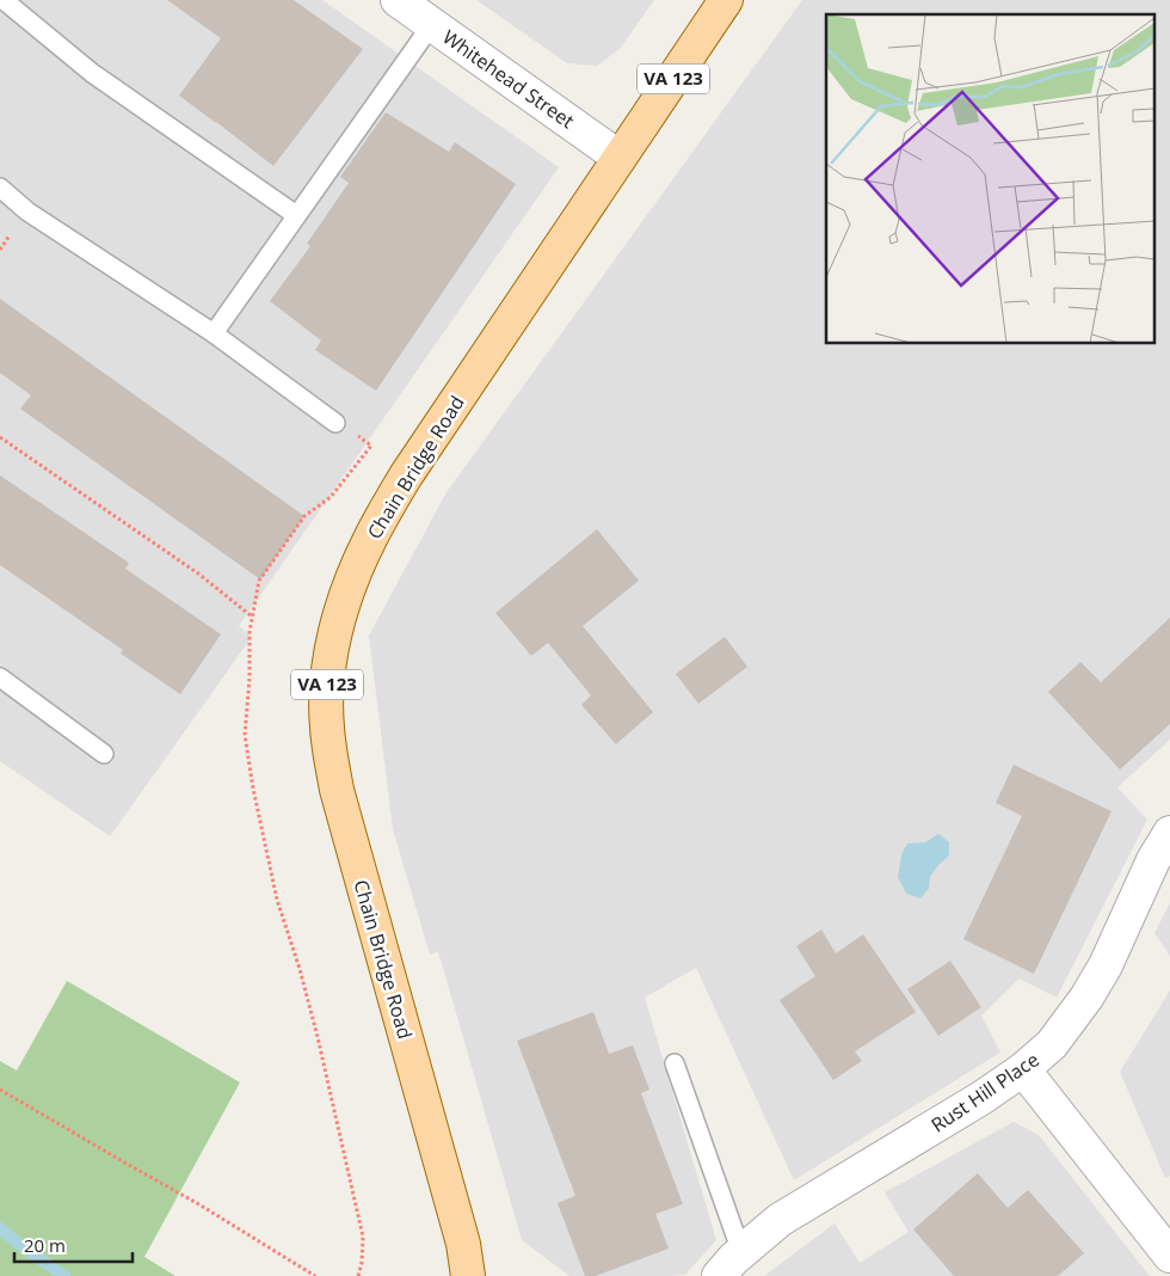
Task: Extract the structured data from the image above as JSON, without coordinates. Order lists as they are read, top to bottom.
{
  "streets": {
    "main road": ["VA 123", "Chain Bridge Road"],
    "street": ["Whitehead Street", "Rust Hill Place"]
  },
  "crossings": [
    ["Whitehead Street", "Chain Bridge Road"]
  ],
  "scale_bar": "20 m"
}
